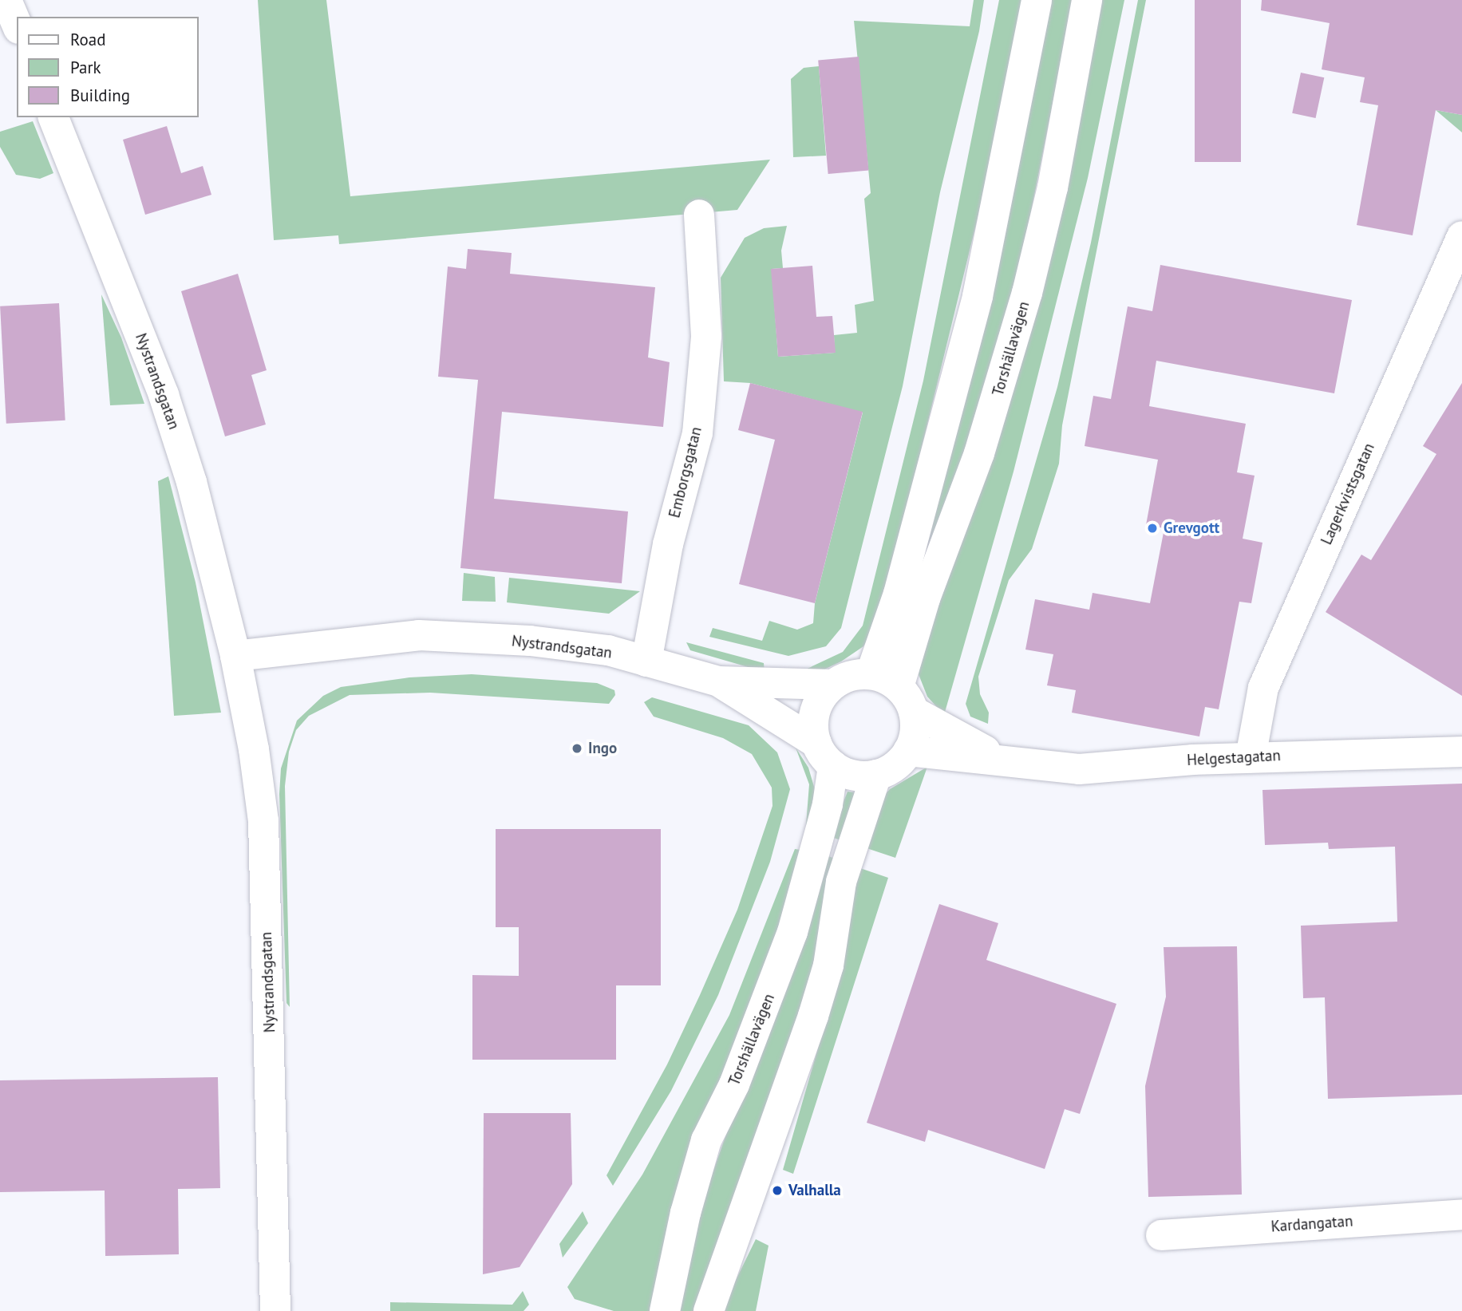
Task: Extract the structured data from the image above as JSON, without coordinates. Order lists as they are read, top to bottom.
{
  "streets": {
    "street": [
      "Torshällavägen",
      "Nystrandsgatan",
      "Emborgsgatan",
      "Lagerkvistsgatan",
      "Helgestagatan",
      "Kardangatan"
    ]
  },
  "crossings": [
    ["Torshällavägen", "Nystrandsgatan"],
    ["Torshällavägen", "Helgestagatan"],
    ["Nystrandsgatan", "Emborgsgatan"],
    ["Nystrandsgatan", "Helgestagatan"],
    ["Lagerkvistsgatan", "Helgestagatan"]
  ],
  "places": ["Grevgott", "Ingo", "Valhalla"],
  "legend": ["Road", "Park", "Building"]
}
